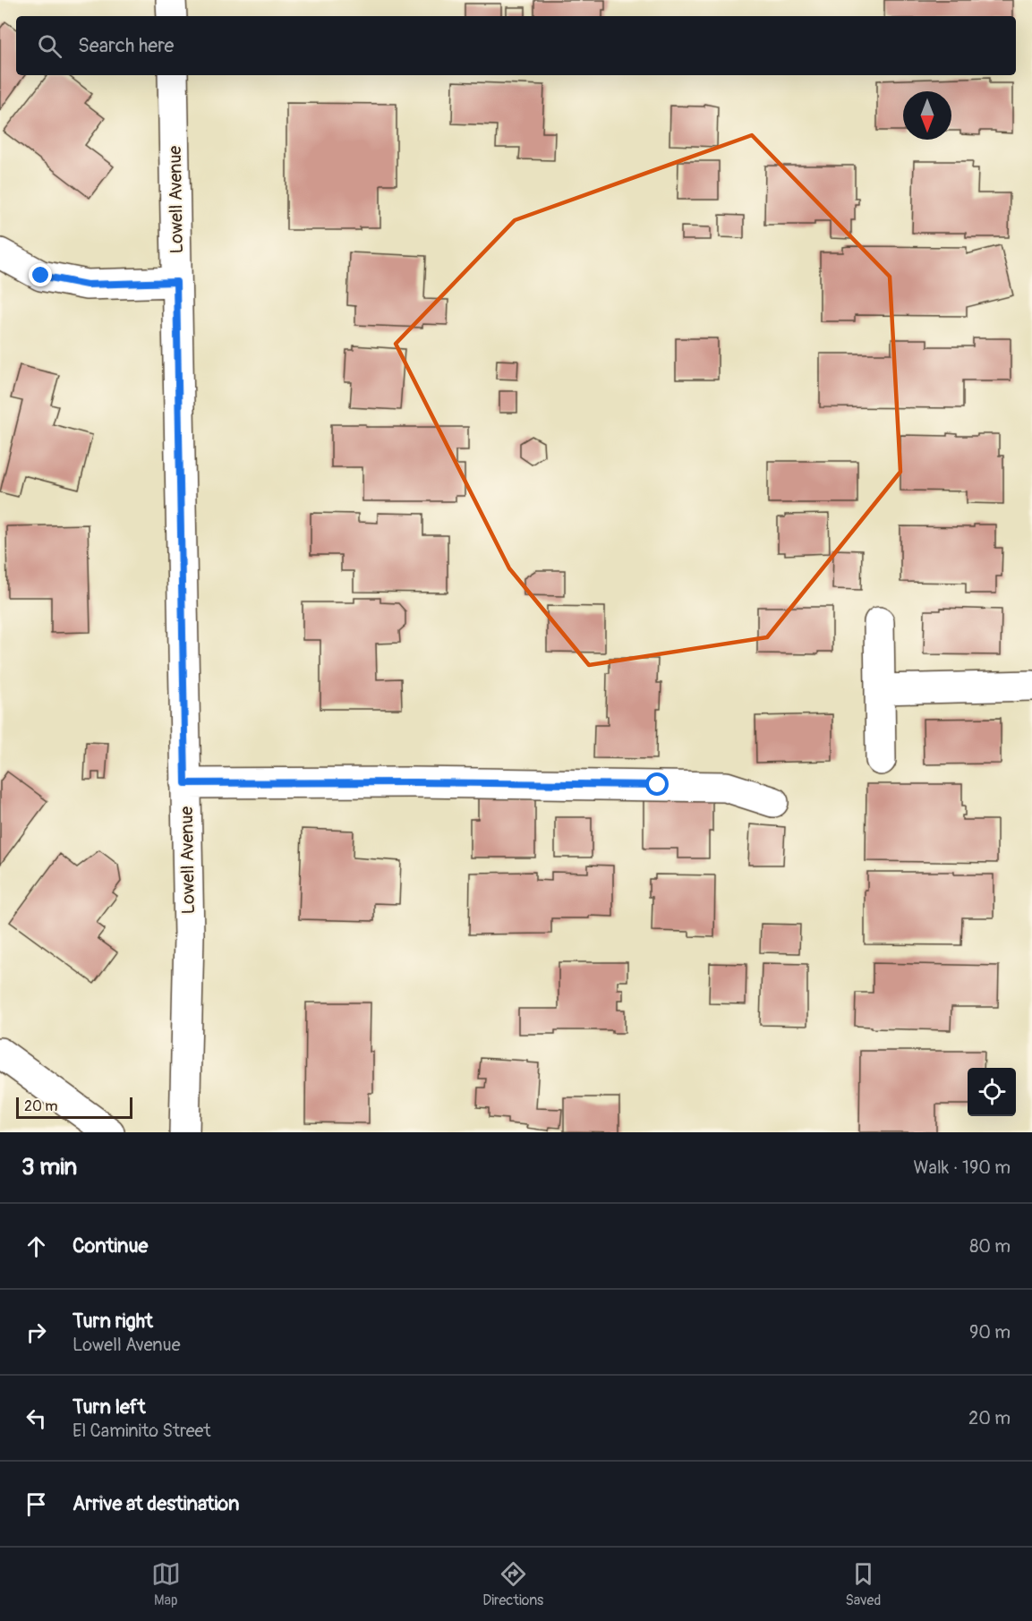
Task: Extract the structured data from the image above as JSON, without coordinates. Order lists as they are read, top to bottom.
{
  "streets": {
    "street": ["Lowell Avenue"]
  },
  "scale_bar": "20 m",
  "north": "bottom",
  "page": {
    "search": "Search here",
    "scale": "20 m",
    "heading": ["3 min", "Walk · 190 m"],
    "list": [
      ["Continue", "80 m"],
      ["Turn right", "Lowell Avenue", "90 m"],
      ["Turn left", "El Caminito Street", "20 m"],
      "Arrive at destination"
    ],
    "nav": ["Map", "Directions", "Saved"]
  }
}
